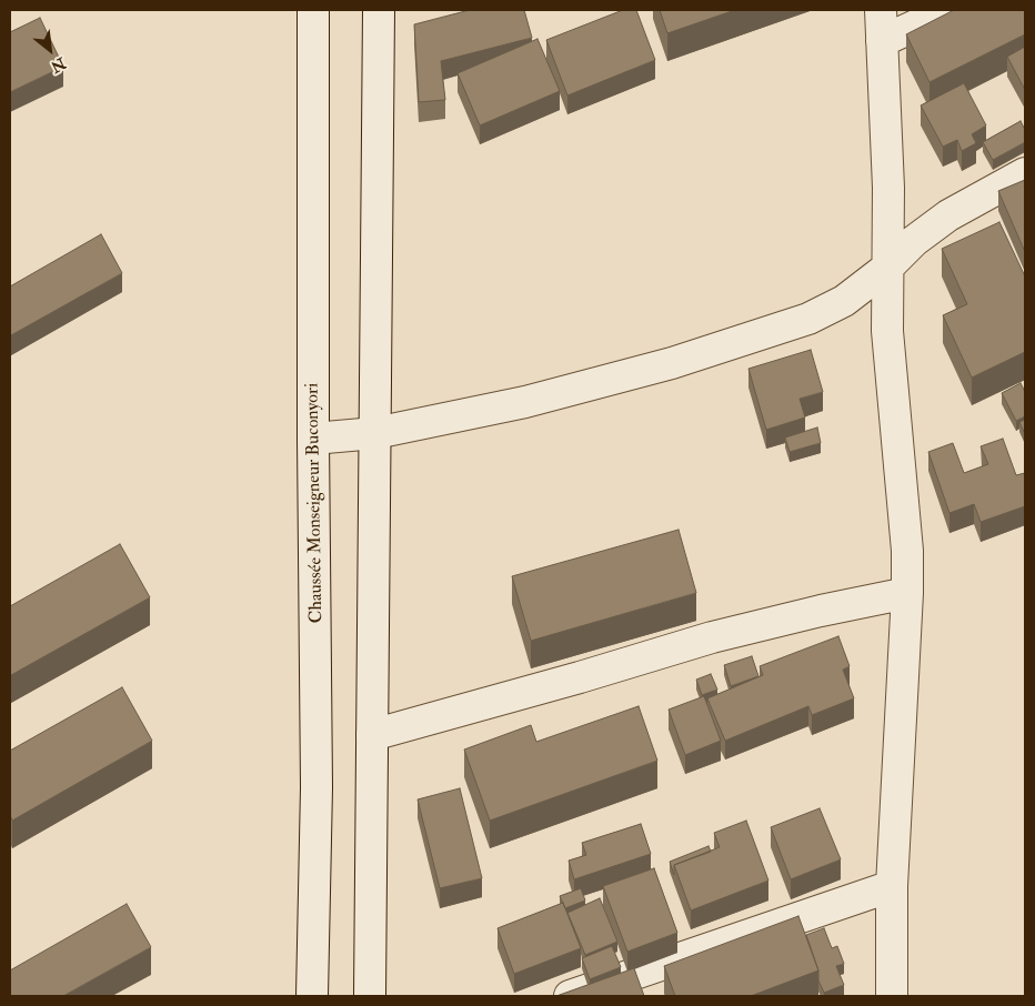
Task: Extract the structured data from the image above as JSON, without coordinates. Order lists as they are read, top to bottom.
{
  "streets": {
    "street": ["Chaussée Monseigneur Buconyori"]
  },
  "north": "bottom right"
}
